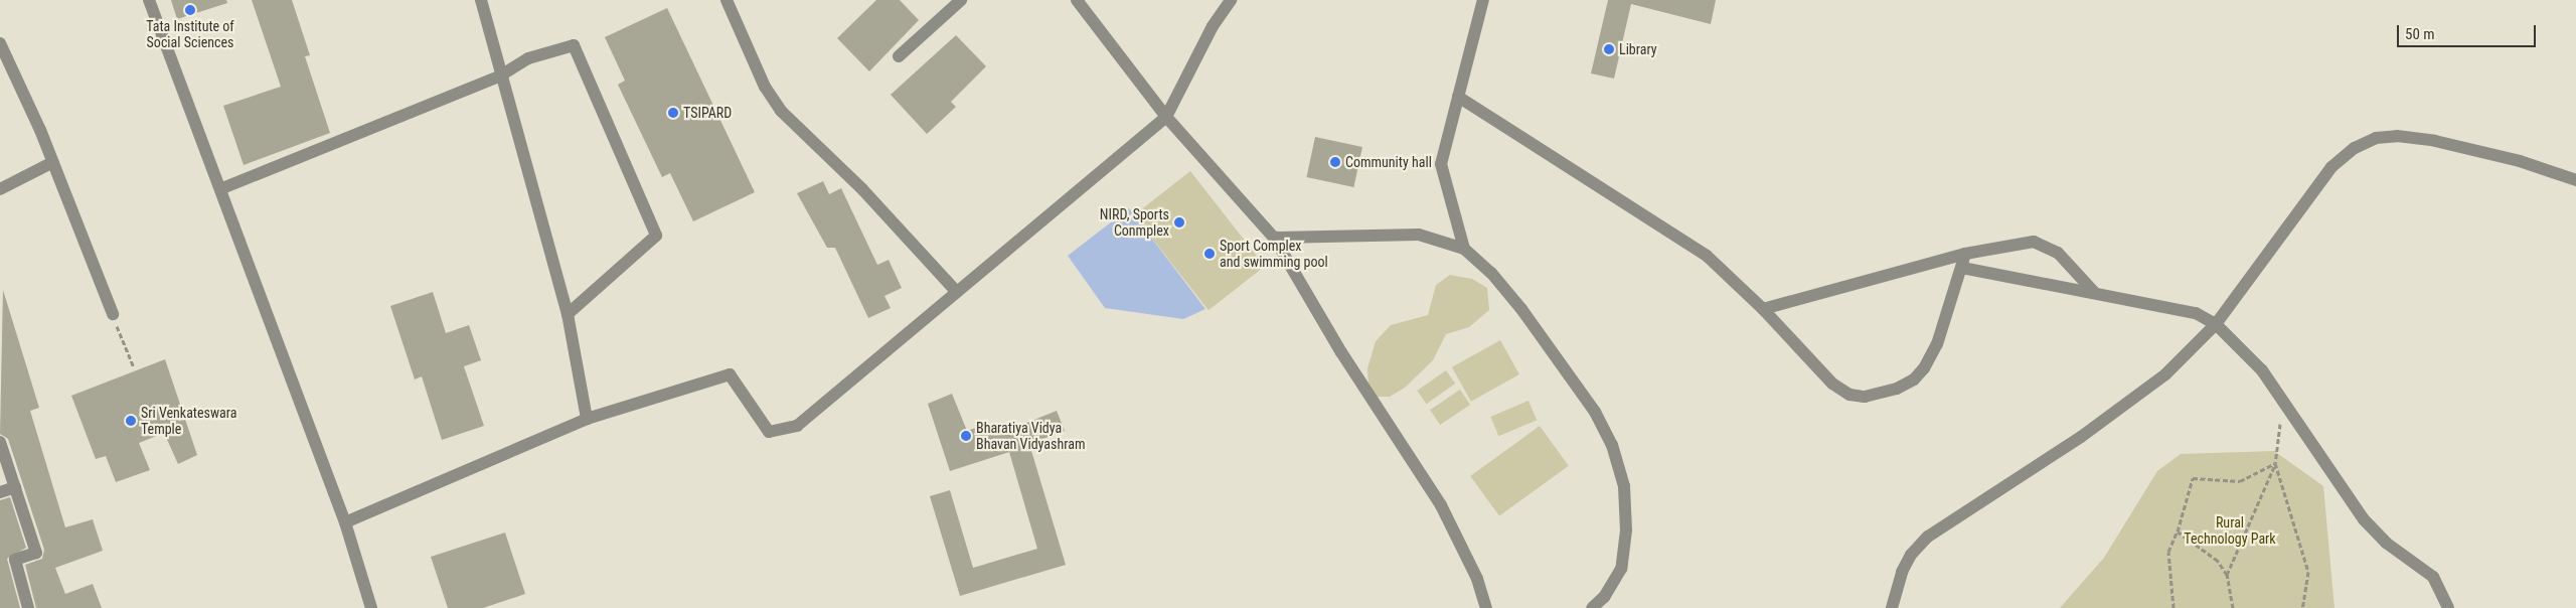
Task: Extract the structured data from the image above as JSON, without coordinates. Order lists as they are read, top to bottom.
{
  "parks": ["Rural Technology Park"],
  "places": [
    "Tata Institute of Social Sciences",
    "Library",
    "TSIPARD",
    "Community hall",
    "NIRD, Sports Conmplex",
    "Sport Complex and swimming pool",
    "Sri Venkateswara Temple",
    "Bharatiya Vidya Bhavan Vidyashram"
  ],
  "scale_bar": "50 m"
}
